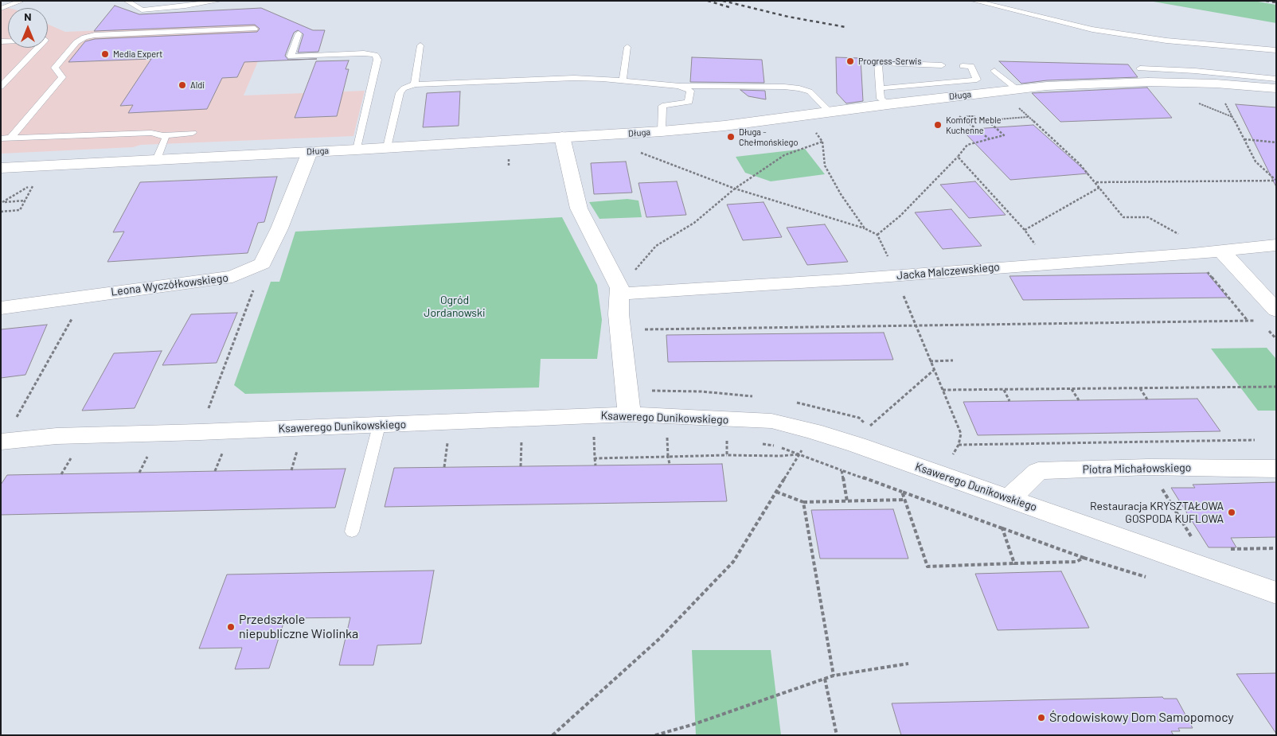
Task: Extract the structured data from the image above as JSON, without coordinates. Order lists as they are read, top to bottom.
{
  "streets": {
    "street": [
      "Długa",
      "Jacka Malczewskiego",
      "Leona Wyczółkowskiego",
      "Ksawerego Dunikowskiego",
      "Piotra Michałowskiego"
    ]
  },
  "crossings": [
    ["Długa", "Leona Wyczółkowskiego"],
    ["Ksawerego Dunikowskiego", "Piotra Michałowskiego"]
  ],
  "parks": ["Ogród Jordanowski"],
  "places": [
    "Media Expert",
    "Progress-Serwis",
    "Aldi",
    "Komfort Meble Kuchenne",
    "Długa - Chełmońskiego",
    "Restauracja KRYSZTAŁOWA GOSPODA KUFLOWA",
    "Przedszkole niepubliczne Wiolinka",
    "Środowiskowy Dom Samopomocy"
  ],
  "north": "top"
}
